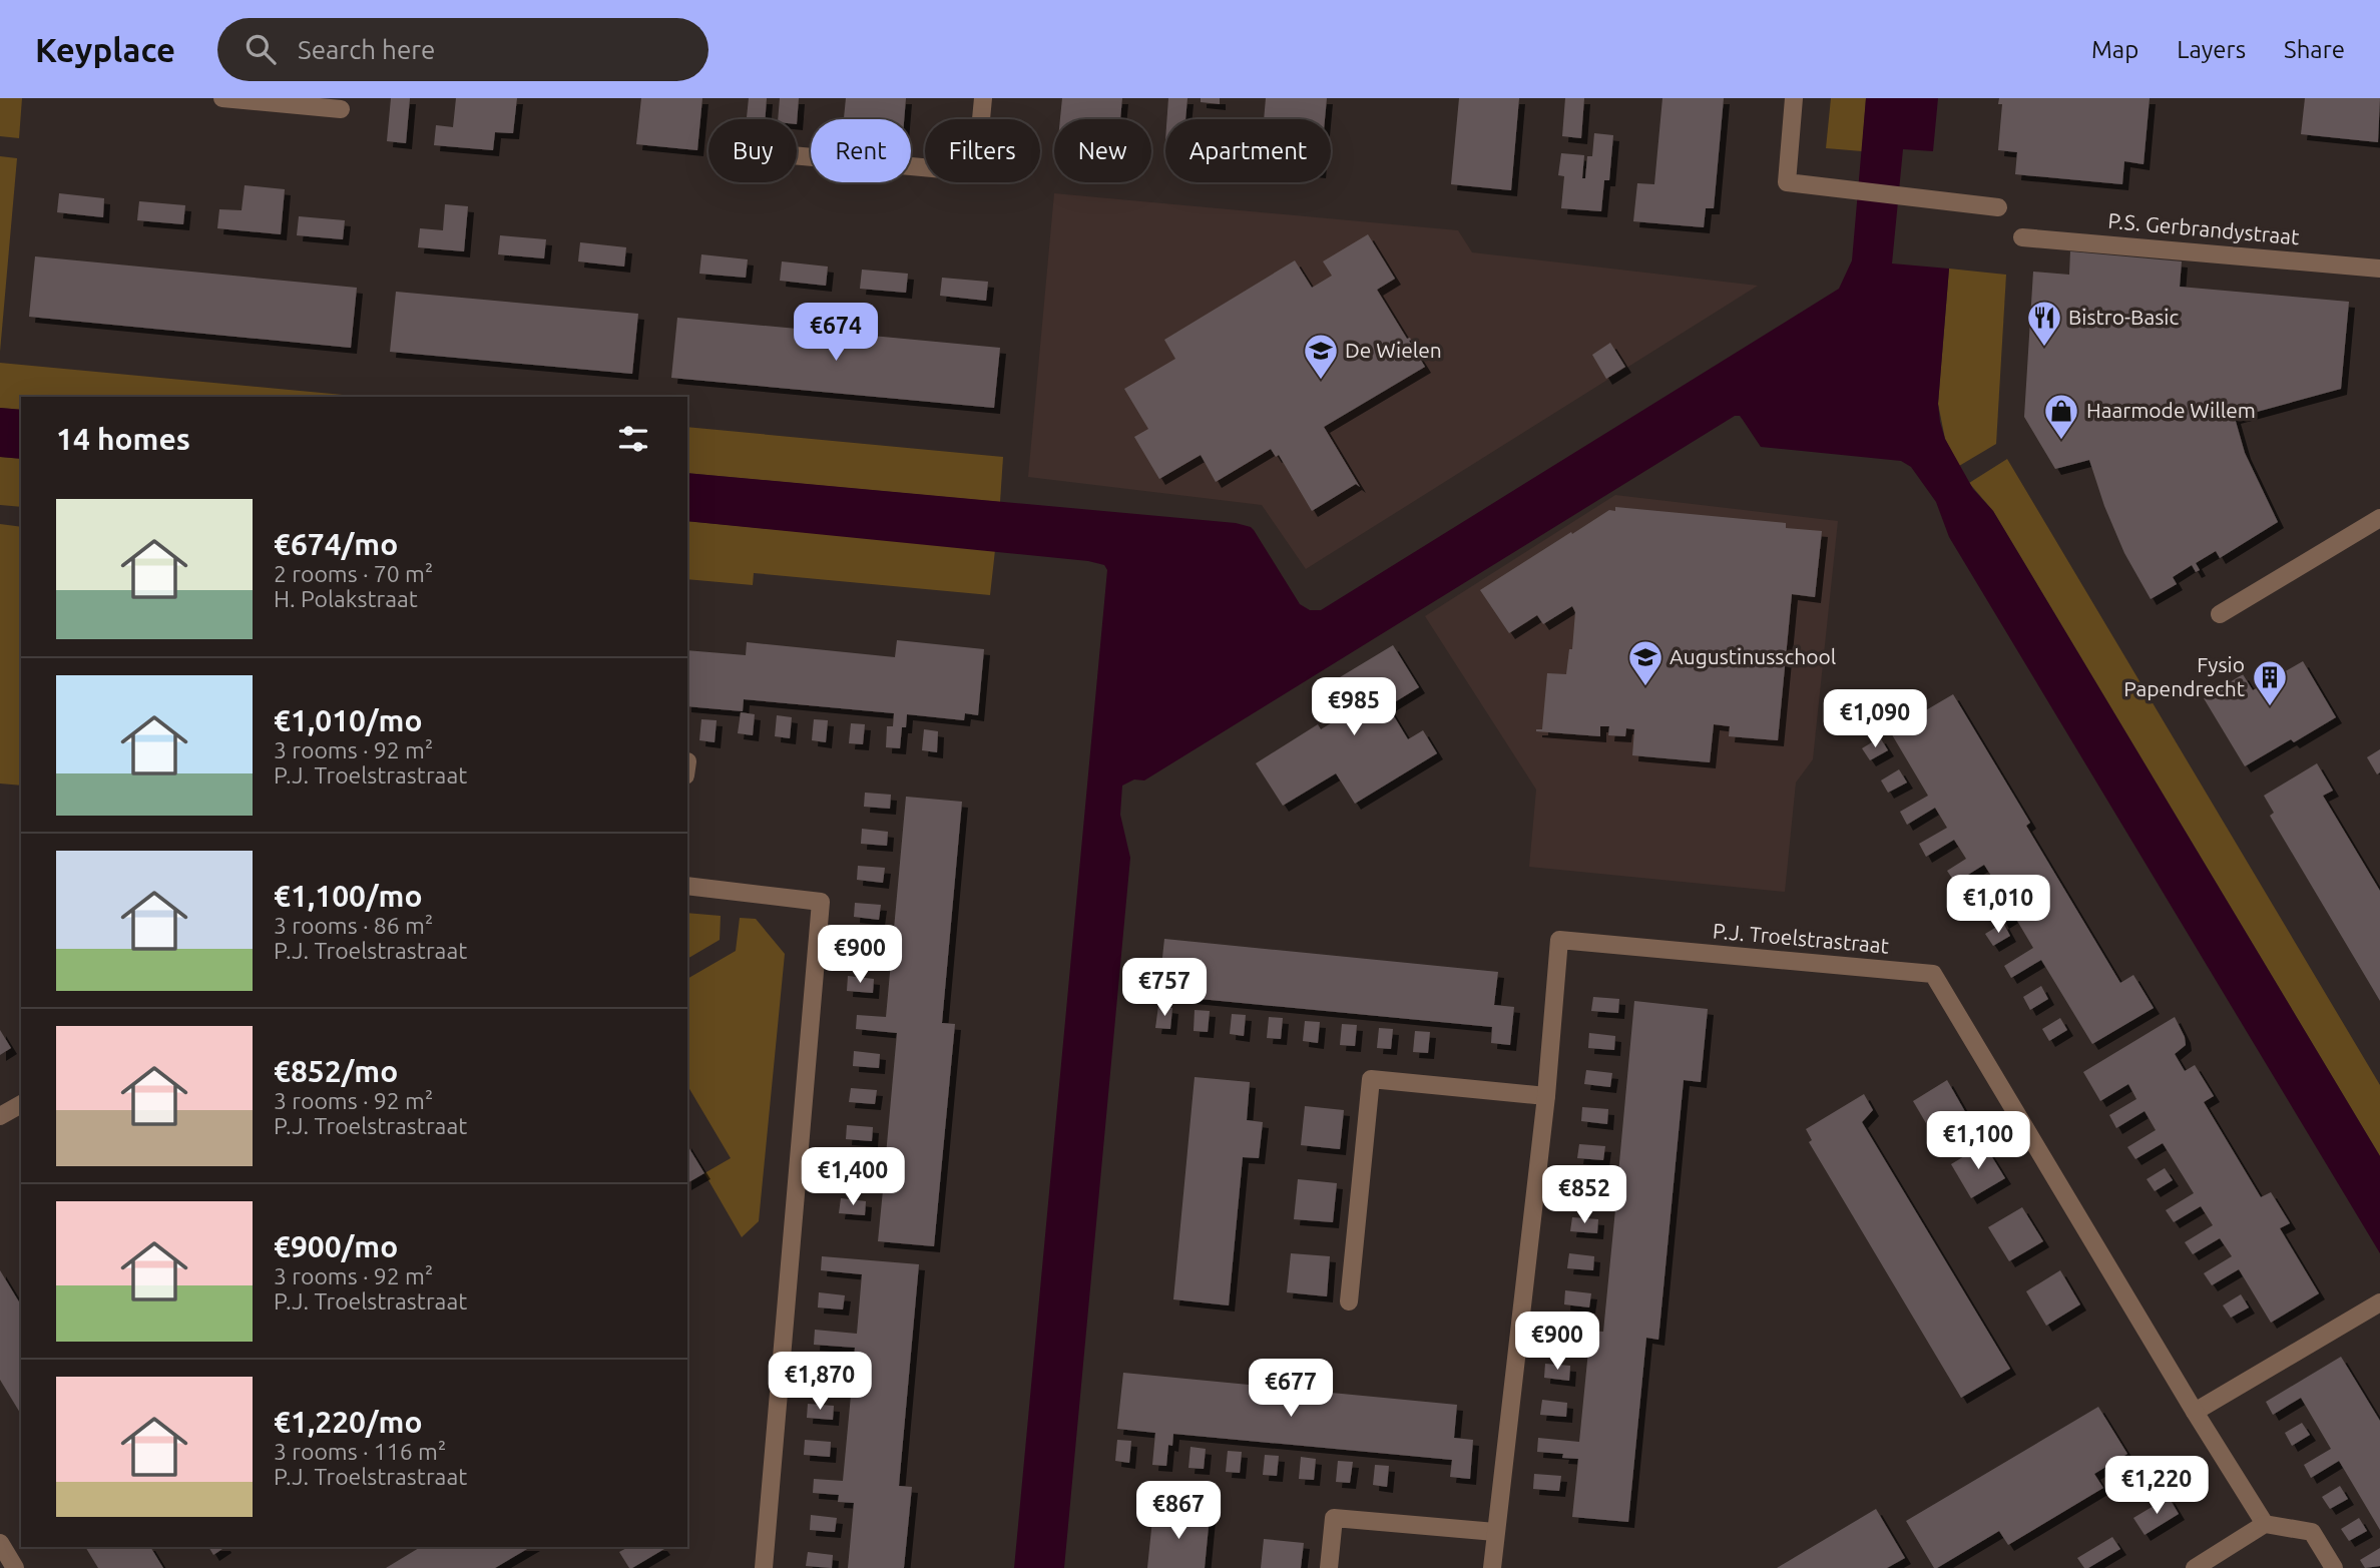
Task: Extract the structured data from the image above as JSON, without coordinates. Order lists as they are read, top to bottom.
{
  "streets": {
    "street": ["P.S. Gerbrandystraat", "P.J. Troelstrastraat"]
  },
  "places": {
    "restaurant": ["Bistro-Basic"],
    "school or university": ["De Wielen", "Augustinusschool"],
    "shop": ["Haarmode Willem"],
    "building": ["Fysio Papendrecht"]
  },
  "page": {
    "header": "Keyplace",
    "search": "Search here",
    "nav": ["Map", "Layers", "Share"],
    "chip": [
      "Buy",
      "Rent",
      "Filters",
      "New",
      "Apartment"
    ],
    "price": [
      "€674",
      "€985",
      "€1,090",
      "€1,010",
      "€900",
      "€757",
      "€1,100",
      "€1,400",
      "€852",
      "€900",
      "€1,870",
      "€677",
      "€1,220",
      "€867"
    ],
    "heading": "14 homes",
    "list": [
      {
        "name": "€674/mo",
        "note": "2 rooms · 70 m² · H. Polakstraat"
      },
      {
        "name": "€1,010/mo",
        "note": "3 rooms · 92 m² · P.J. Troelstrastraat"
      },
      {
        "name": "€1,100/mo",
        "note": "3 rooms · 86 m² · P.J. Troelstrastraat"
      },
      {
        "name": "€852/mo",
        "note": "3 rooms · 92 m² · P.J. Troelstrastraat"
      },
      {
        "name": "€900/mo",
        "note": "3 rooms · 92 m² · P.J. Troelstrastraat"
      },
      {
        "name": "€1,220/mo",
        "note": "3 rooms · 116 m² · P.J. Troelstrastraat"
      }
    ]
  }
}
